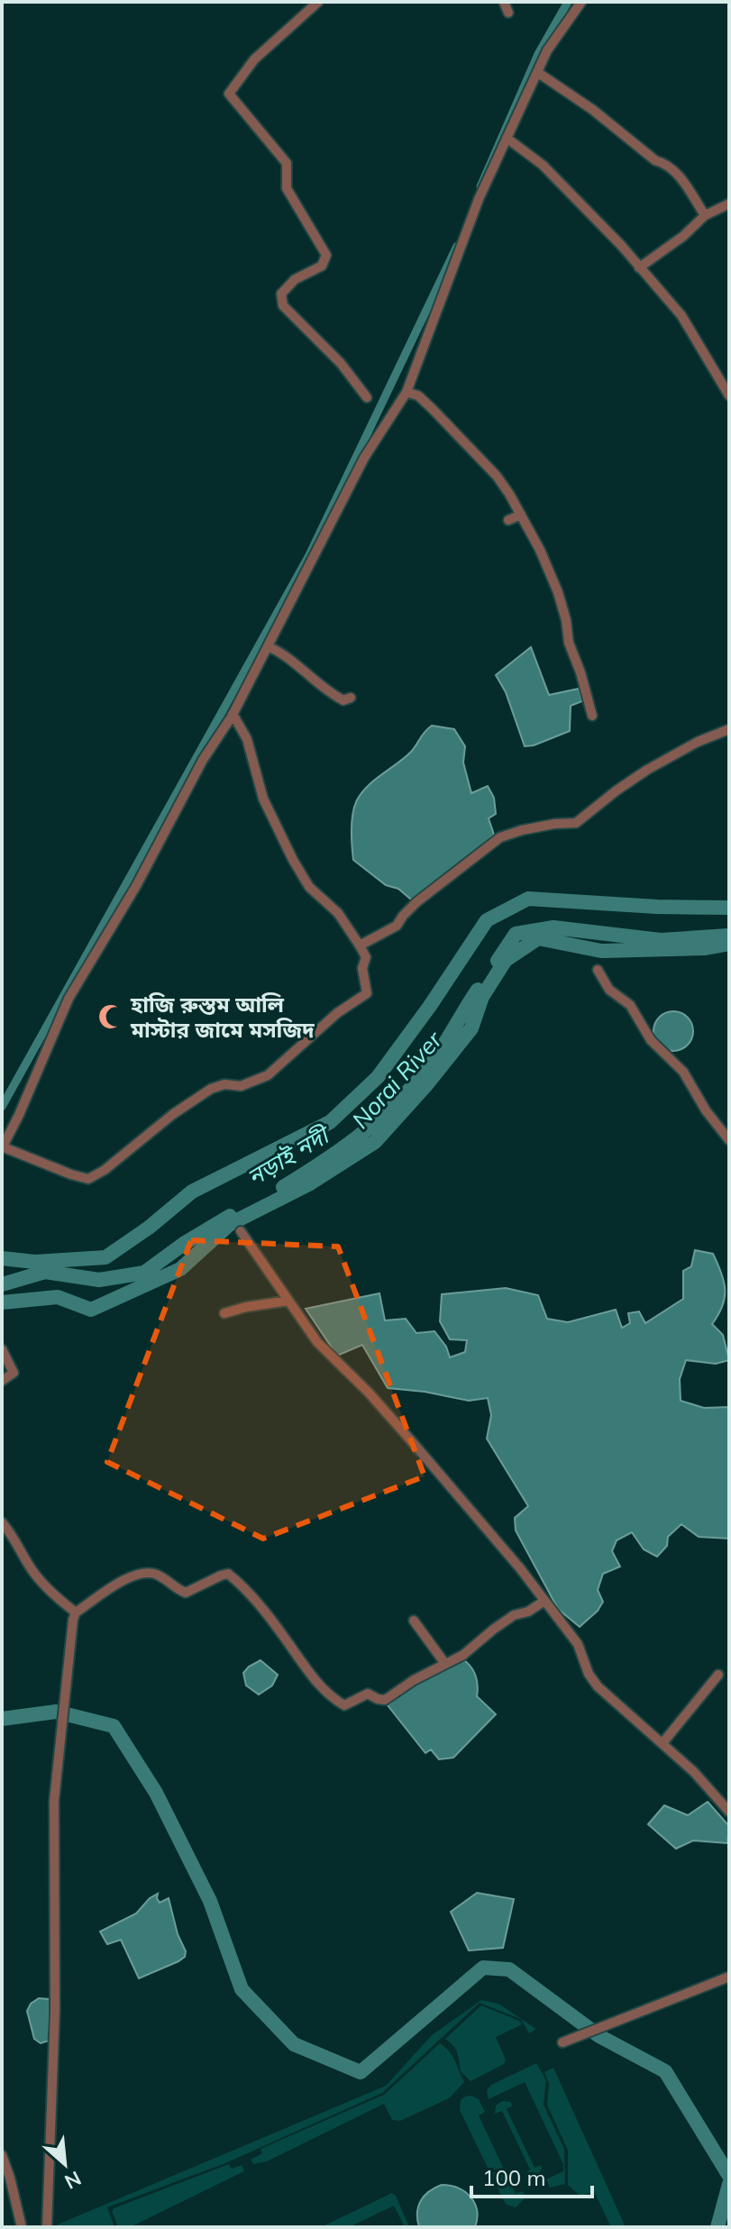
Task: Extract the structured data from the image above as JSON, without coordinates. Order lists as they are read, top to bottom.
{
  "water": ["Norai River", "নড়াই নদী"],
  "places": {
    "mosque": ["হাজি রুস্তম আলি মাস্টার জামে মসজিদ"]
  },
  "scale_bar": "100 m",
  "north": "bottom right"
}
